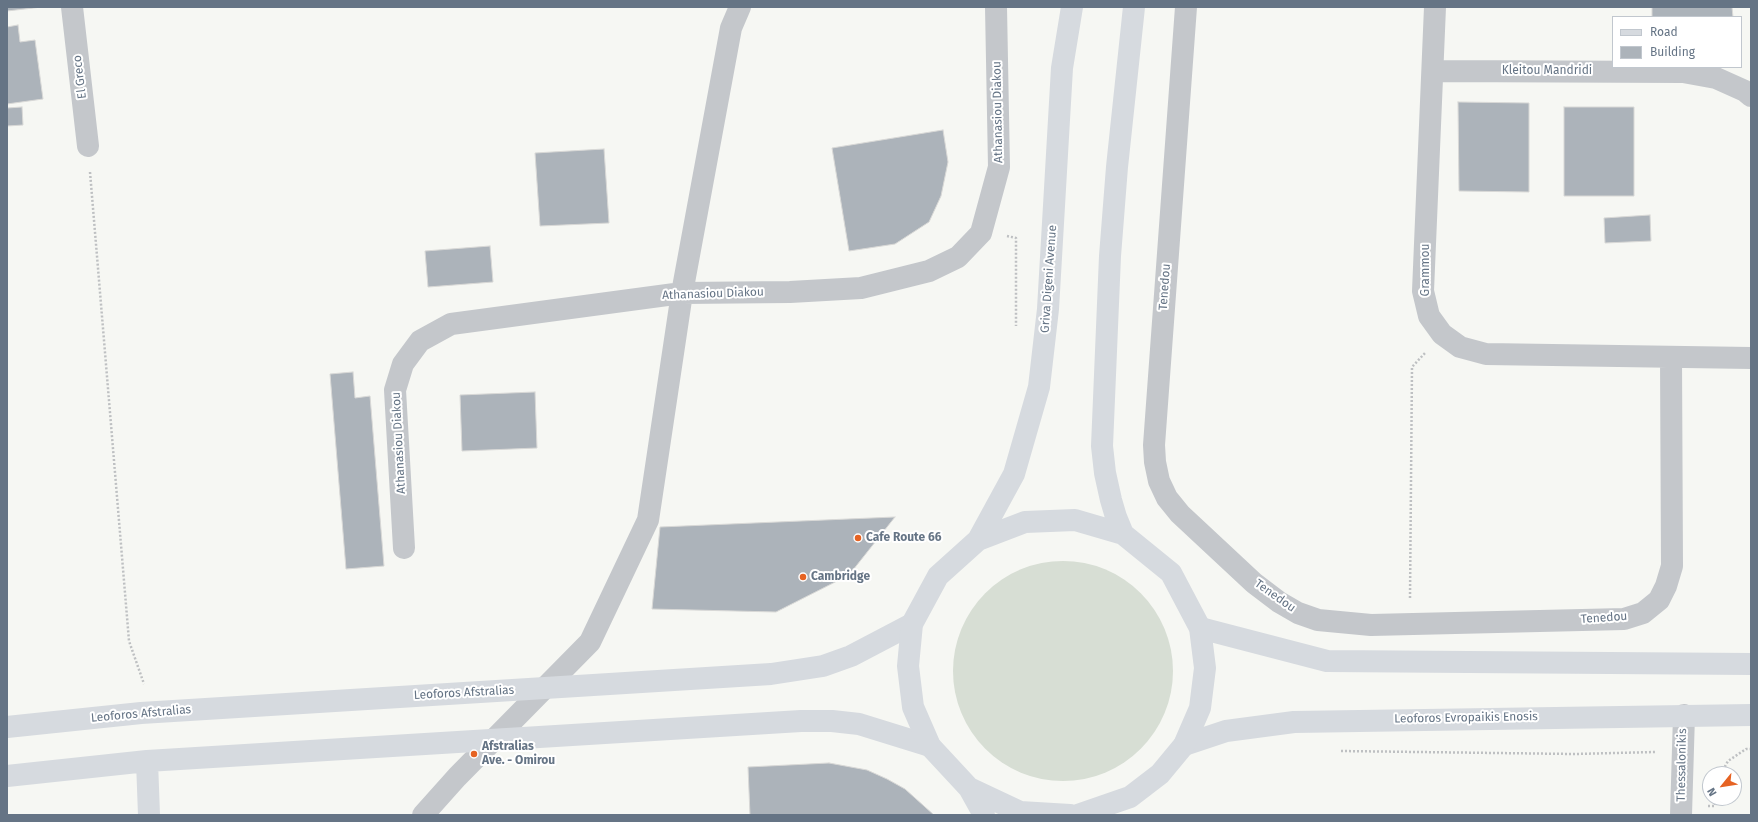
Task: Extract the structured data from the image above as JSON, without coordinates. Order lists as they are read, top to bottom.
{
  "streets": {
    "main road": ["Griva Digeni Avenue", "Leoforos Afstralias", "Leoforos Evropaikis Enosis"],
    "street": [
      "Kleitou Mandridi",
      "El Greco",
      "Athanasiou Diakou",
      "Grammou",
      "Tenedou",
      "Thessalonikis"
    ]
  },
  "crossings": [
    ["Kleitou Mandridi", "Grammou"],
    ["Grammou", "Tenedou"],
    ["Leoforos Evropaikis Enosis", "Thessalonikis"]
  ],
  "places": ["Cafe Route 66", "Cambridge", "Afstralias Ave. - Omirou"],
  "legend": ["Road", "Building"],
  "north": "bottom left"
}
